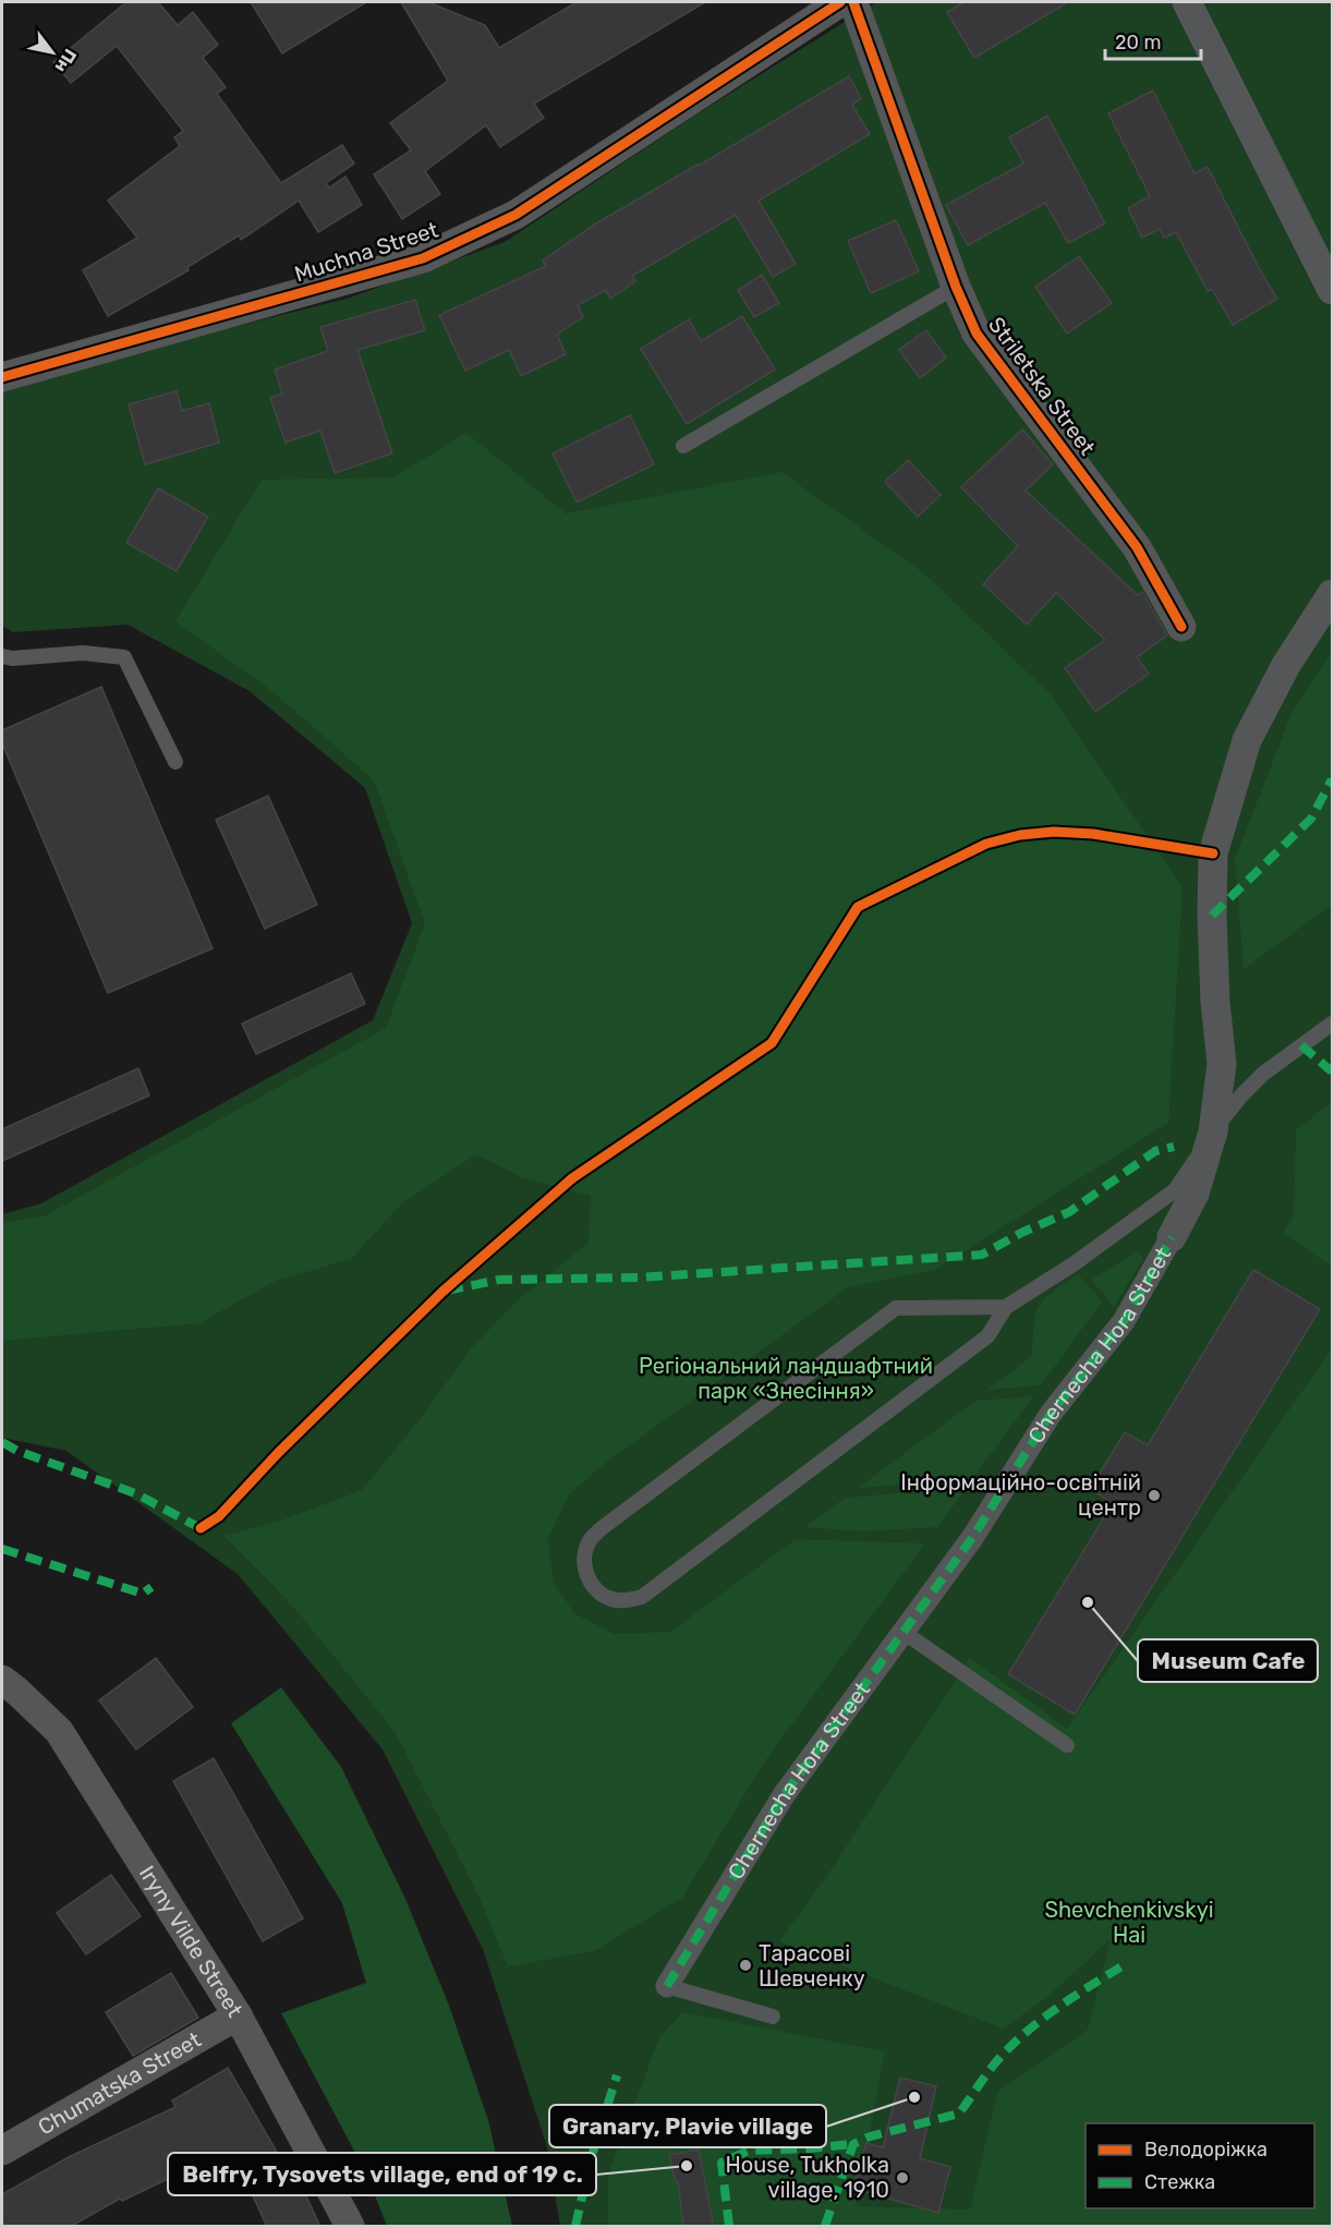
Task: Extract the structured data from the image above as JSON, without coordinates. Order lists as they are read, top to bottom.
{
  "streets": {
    "street": [
      "Muchna Street",
      "Striletska Street",
      "Chernecha Hora Street",
      "Iryny Vilde Street",
      "Chumatska Street"
    ]
  },
  "crossings": [
    ["Iryny Vilde Street", "Chumatska Street"]
  ],
  "parks": ["Регіональний ландшафтний парк «Знесіння»", "Shevchenkivskyi Hai"],
  "places": [
    "Інформаційно-освітній центр",
    "Museum Cafe",
    "Тарасові Шевченку",
    "Granary, Plavie village",
    "Belfry, Tysovets village, end of 19 c.",
    "House, Tukholka village, 1910"
  ],
  "legend": ["Велодоріжка", "Стежка"],
  "scale_bar": "20 m",
  "north": "bottom right"
}
